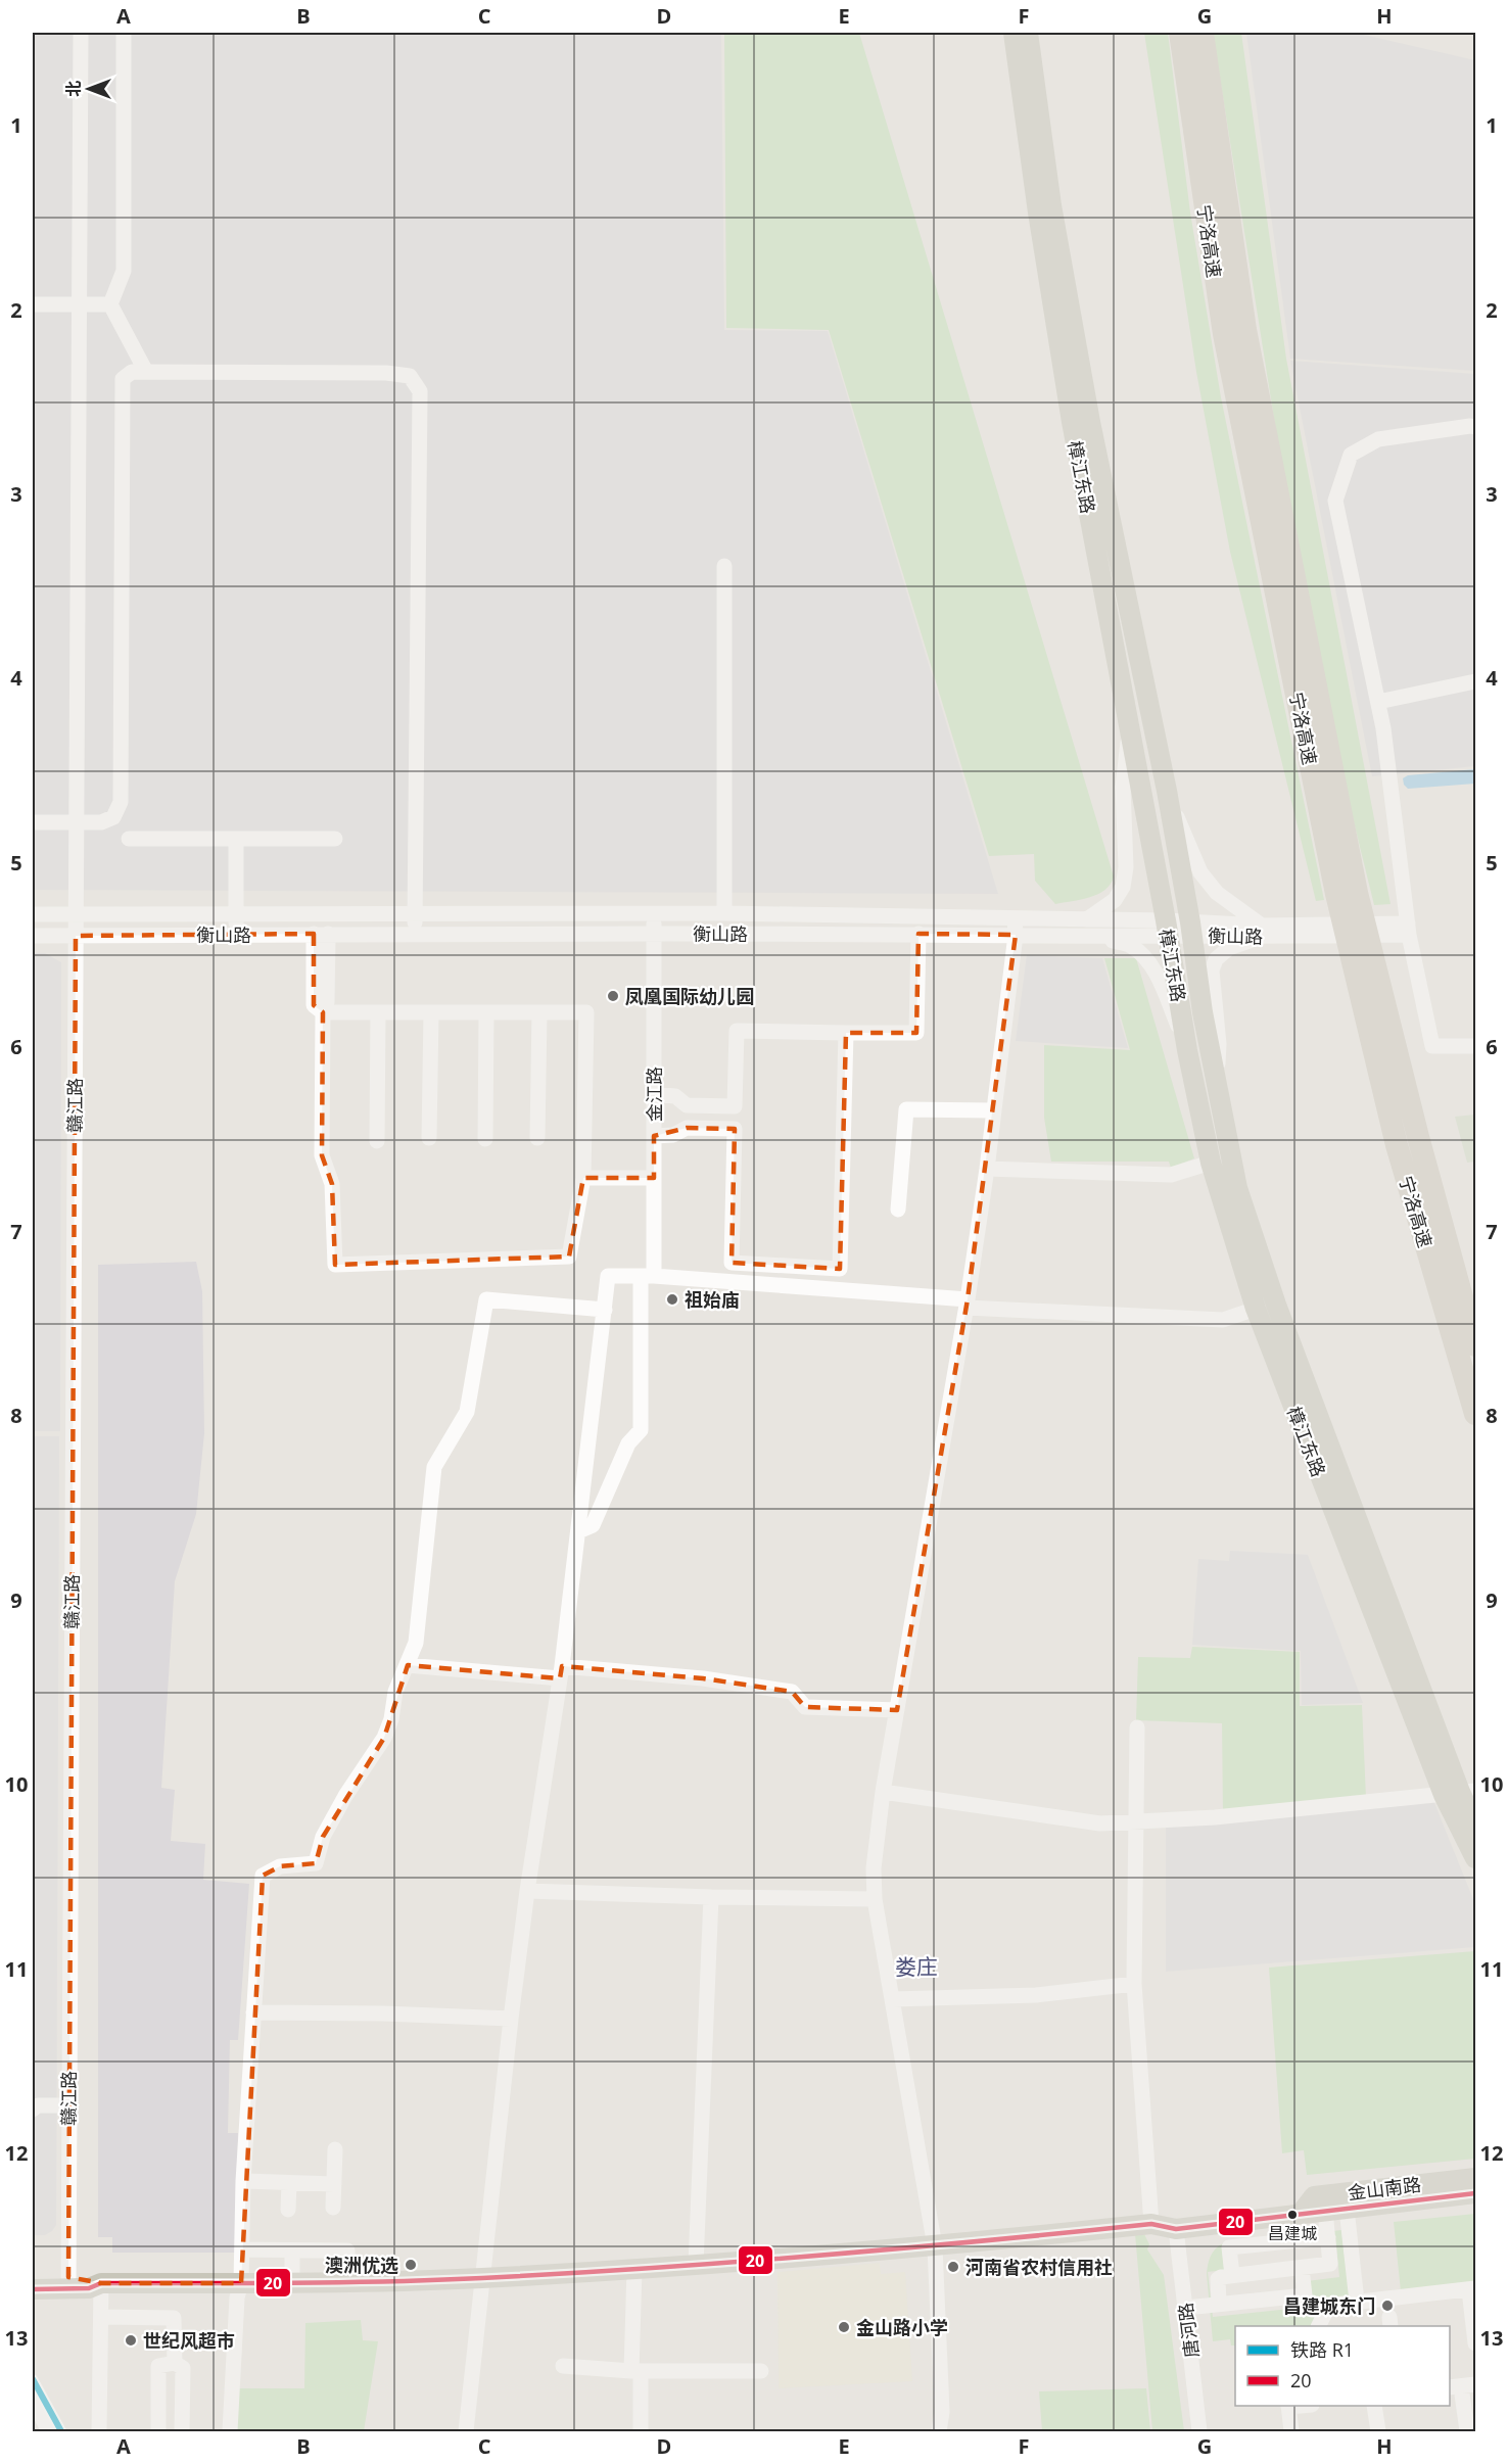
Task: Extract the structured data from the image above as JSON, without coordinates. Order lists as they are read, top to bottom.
{
  "streets": {
    "highway": ["宁洛高速"],
    "main road": ["樟江东路", "金山南路"],
    "street": [
      "衡山路",
      "金江路",
      "赣江路",
      "唐河路"
    ]
  },
  "crossings": [
    ["樟江东路", "衡山路"],
    ["衡山路", "金江路"],
    ["衡山路", "赣江路"],
    ["赣江路", "金山南路"],
    ["金山南路", "唐河路"]
  ],
  "districts": ["娄庄"],
  "places": [
    "凤凰国际幼儿园",
    "祖始庙",
    "昌建城",
    "澳洲优选",
    "河南省农村信用社",
    "昌建城东门",
    "金山路小学",
    "世纪风超市"
  ],
  "lines": ["transit line 20", "rail line R1"],
  "legend": ["铁路 R1", "20"],
  "north": "left",
  "grid": {
    "columns": [
      "A",
      "B",
      "C",
      "D",
      "E",
      "F",
      "G",
      "H"
    ],
    "rows": [
      "1",
      "2",
      "3",
      "4",
      "5",
      "6",
      "7",
      "8",
      "9",
      "10",
      "11",
      "12",
      "13"
    ]
  }
}
